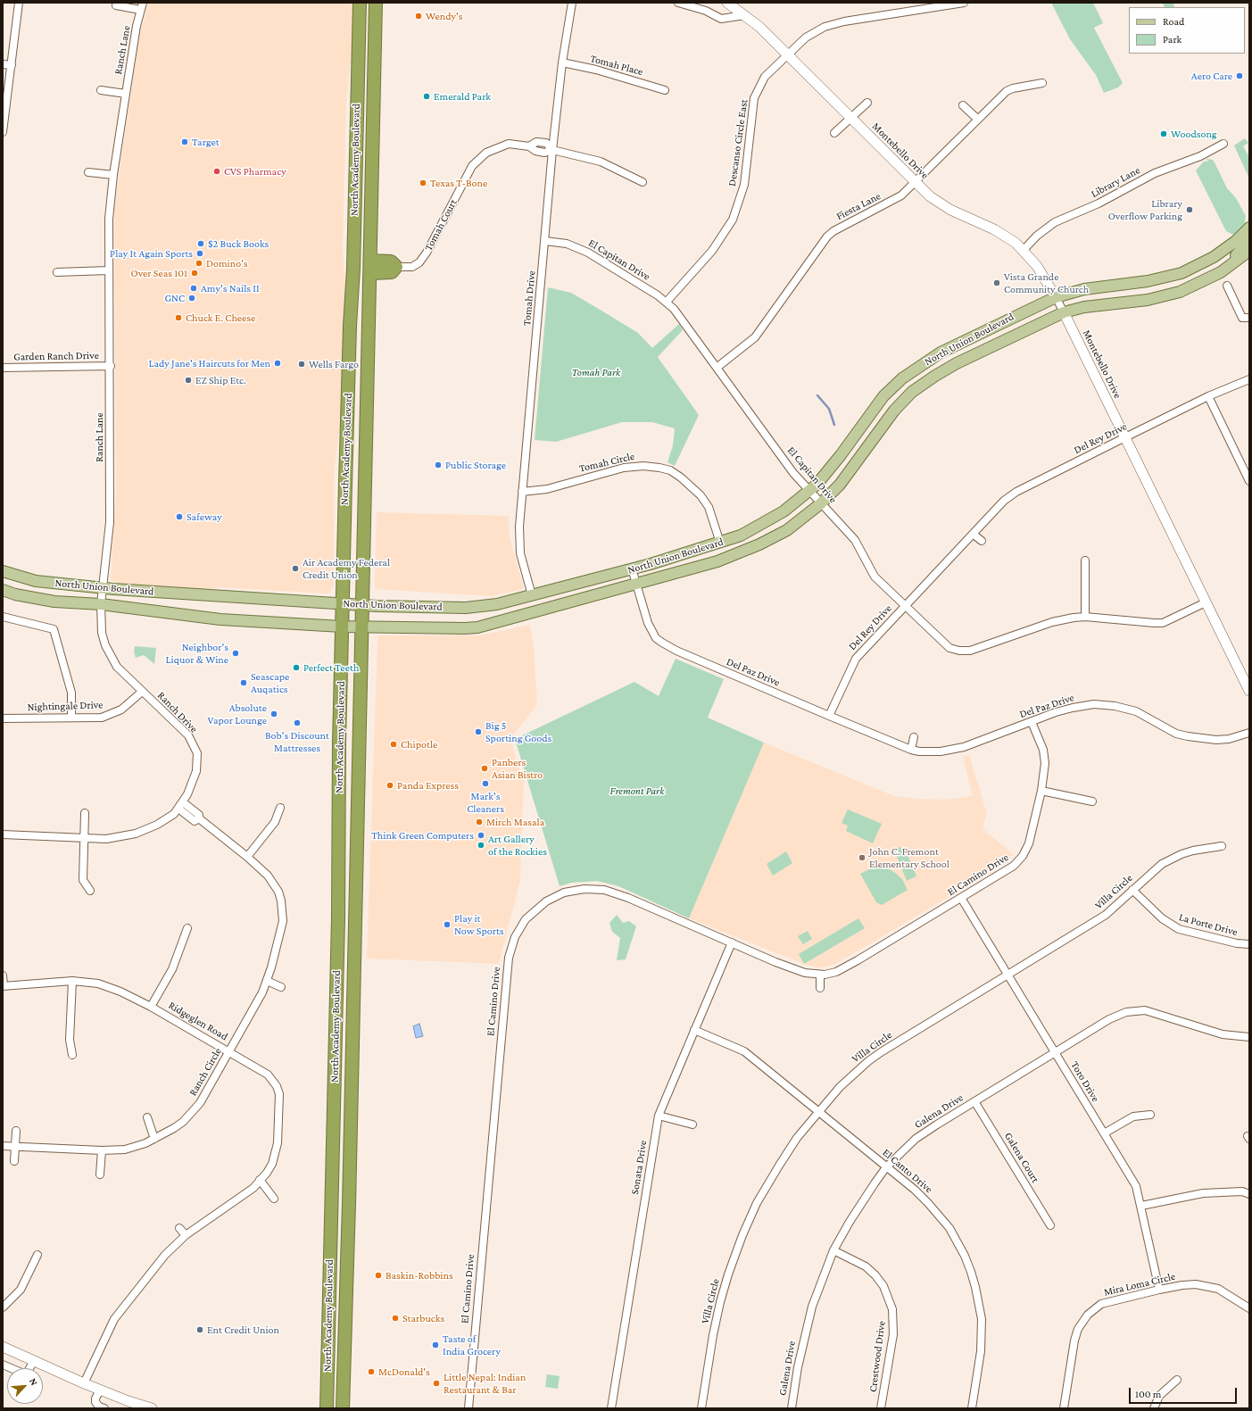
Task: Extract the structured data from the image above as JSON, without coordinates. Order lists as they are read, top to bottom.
{
  "streets": {
    "highway": ["North Academy Boulevard", "Tomah Court"],
    "main road": ["North Union Boulevard"],
    "street": [
      "Ranch Lane",
      "Tomah Place",
      "Descanso Circle East",
      "Montebello Drive",
      "Library Lane",
      "Fiesta Lane",
      "El Capitan Drive",
      "Tomah Drive",
      "Garden Ranch Drive",
      "Del Rey Drive",
      "Tomah Circle",
      "Del Paz Drive",
      "Nightingale Drive",
      "Ranch Drive",
      "El Camino Drive",
      "Villa Circle",
      "La Porte Drive",
      "Ridgeglen Road",
      "Ranch Circle",
      "Toro Drive",
      "Galena Drive",
      "Galena Court",
      "Sonata Drive",
      "El Canto Drive",
      "Mira Loma Circle",
      "Crestwood Drive"
    ]
  },
  "crossings": [
    ["Ranch Lane", "North Union Boulevard"],
    ["Ranch Lane", "Garden Ranch Drive"],
    ["Ranch Lane", "Ranch Drive"],
    ["Tomah Place", "Tomah Drive"],
    ["Descanso Circle East", "Montebello Drive"],
    ["Descanso Circle East", "El Capitan Drive"],
    ["Montebello Drive", "Library Lane"],
    ["Montebello Drive", "Fiesta Lane"],
    ["Montebello Drive", "El Capitan Drive"],
    ["Montebello Drive", "North Union Boulevard"],
    ["Montebello Drive", "Del Rey Drive"],
    ["North Academy Boulevard", "Tomah Court"],
    ["North Academy Boulevard", "North Union Boulevard"],
    ["Fiesta Lane", "El Capitan Drive"],
    ["Tomah Court", "Tomah Drive"],
    ["El Capitan Drive", "Tomah Drive"],
    ["El Capitan Drive", "North Union Boulevard"],
    ["El Capitan Drive", "Del Rey Drive"],
    ["Tomah Drive", "North Union Boulevard"],
    ["Tomah Drive", "Tomah Circle"],
    ["North Union Boulevard", "Tomah Circle"],
    ["North Union Boulevard", "Del Paz Drive"],
    ["North Union Boulevard", "Ranch Drive"],
    ["Del Rey Drive", "Del Paz Drive"],
    ["Del Paz Drive", "El Camino Drive"],
    ["Nightingale Drive", "Ranch Drive"],
    ["Ranch Drive", "Ranch Circle"],
    ["El Camino Drive", "Toro Drive"],
    ["El Camino Drive", "Sonata Drive"],
    ["Villa Circle", "La Porte Drive"],
    ["Villa Circle", "Toro Drive"],
    ["Villa Circle", "El Canto Drive"],
    ["Ridgeglen Road", "Ranch Circle"],
    ["Toro Drive", "Galena Drive"],
    ["Toro Drive", "Mira Loma Circle"],
    ["Galena Drive", "Galena Court"],
    ["Galena Drive", "El Canto Drive"],
    ["Galena Drive", "Crestwood Drive"],
    ["Sonata Drive", "El Canto Drive"]
  ],
  "parks": ["Tomah Park", "Fremont Park"],
  "places": [
    "Wendy's",
    "Aero Care",
    "Emerald Park",
    "Woodsong",
    "Target",
    "CVS Pharmacy",
    "Texas T-Bone",
    "Library Overflow Parking",
    "$2 Buck Books",
    "Play It Again Sports",
    "Domino's",
    "Over Seas 101",
    "Vista Grande Community Church",
    "Amy's Nails II",
    "GNC",
    "Chuck E. Cheese",
    "Lady Jane's Haircuts for Men",
    "Wells Fargo",
    "EZ Ship Etc.",
    "Public Storage",
    "Safeway",
    "Air Academy Federal Credit Union",
    "Neighbor's Liquor & Wine",
    "Perfect Teeth",
    "Seascape Auqatics",
    "Absolute Vapor Lounge",
    "Bob's Discount Mattresses",
    "Big 5 Sporting Goods",
    "Chipotle",
    "Panbers Asian Bistro",
    "Mark's Cleaners",
    "Panda Express",
    "Mirch Masala",
    "Think Green Computers",
    "Art Gallery of the Rockies",
    "John C. Fremont Elementary School",
    "Play it Now Sports",
    "Baskin-Robbins",
    "Starbucks",
    "Ent Credit Union",
    "Taste of India Grocery",
    "McDonald's",
    "Little Nepal: Indian Restaurant & Bar"
  ],
  "legend": ["Road", "Park"],
  "scale_bar": "100 m",
  "north": "top right"
}
